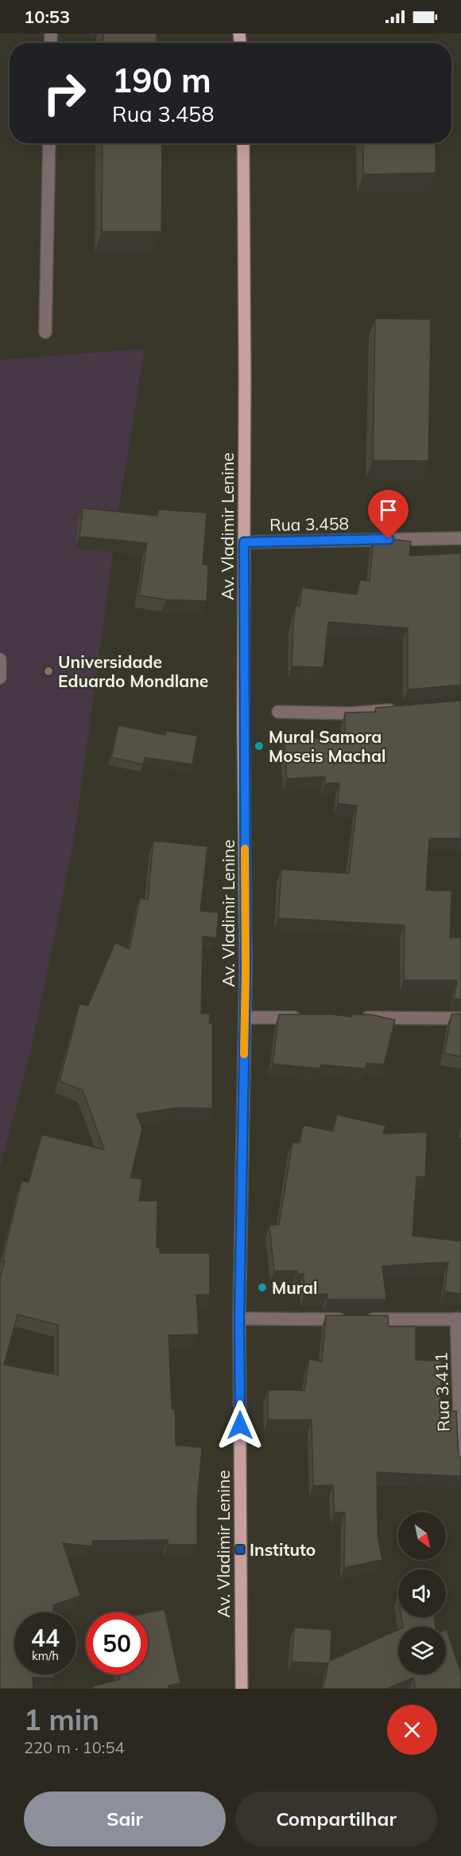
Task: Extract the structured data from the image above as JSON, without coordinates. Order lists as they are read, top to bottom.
{
  "streets": {
    "main road": ["Av. Vladimir Lenine"],
    "street": ["Rua 3.458", "Rua 3.411"]
  },
  "crossings": [
    ["Rua 3.458", "Av. Vladimir Lenine"]
  ],
  "places": {
    "other": ["Universidade Eduardo Mondlane", "Mural Samora Moseis Machal", "Mural"],
    "transit": ["Instituto"]
  },
  "north": "bottom right",
  "page": {
    "status": "10:53",
    "turn": ["190 m", "Rua 3.458"],
    "speed": "44 km/h",
    "limit": "50",
    "heading": ["1 min", "220 m · 10:54"],
    "buttons": ["Sair", "Compartilhar"]
  }
}
